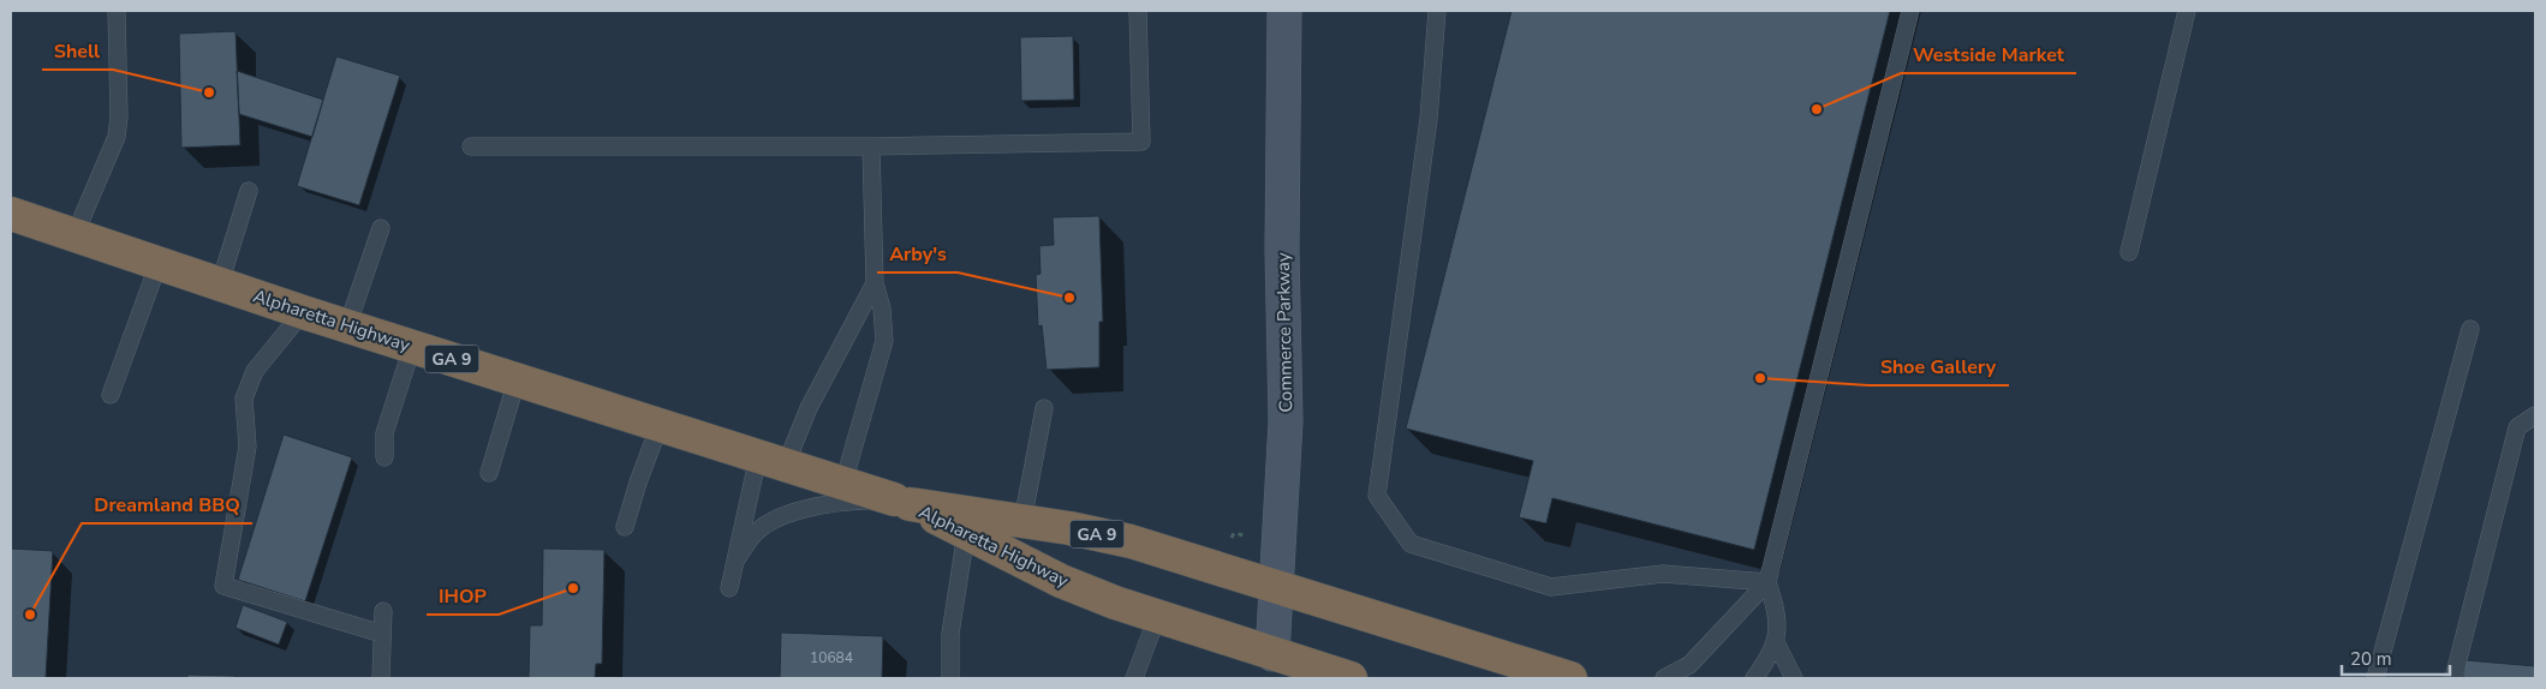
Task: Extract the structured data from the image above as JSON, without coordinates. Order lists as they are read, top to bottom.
{
  "streets": {
    "highway": ["Alpharetta Highway", "GA 9"],
    "street": ["Commerce Parkway"]
  },
  "crossings": [
    ["Alpharetta Highway", "Commerce Parkway"]
  ],
  "places": [
    "Shell",
    "Westside Market",
    "Arby's",
    "Shoe Gallery",
    "IHOP",
    "Dreamland BBQ"
  ],
  "house_numbers": ["10684"],
  "scale_bar": "20 m"
}
